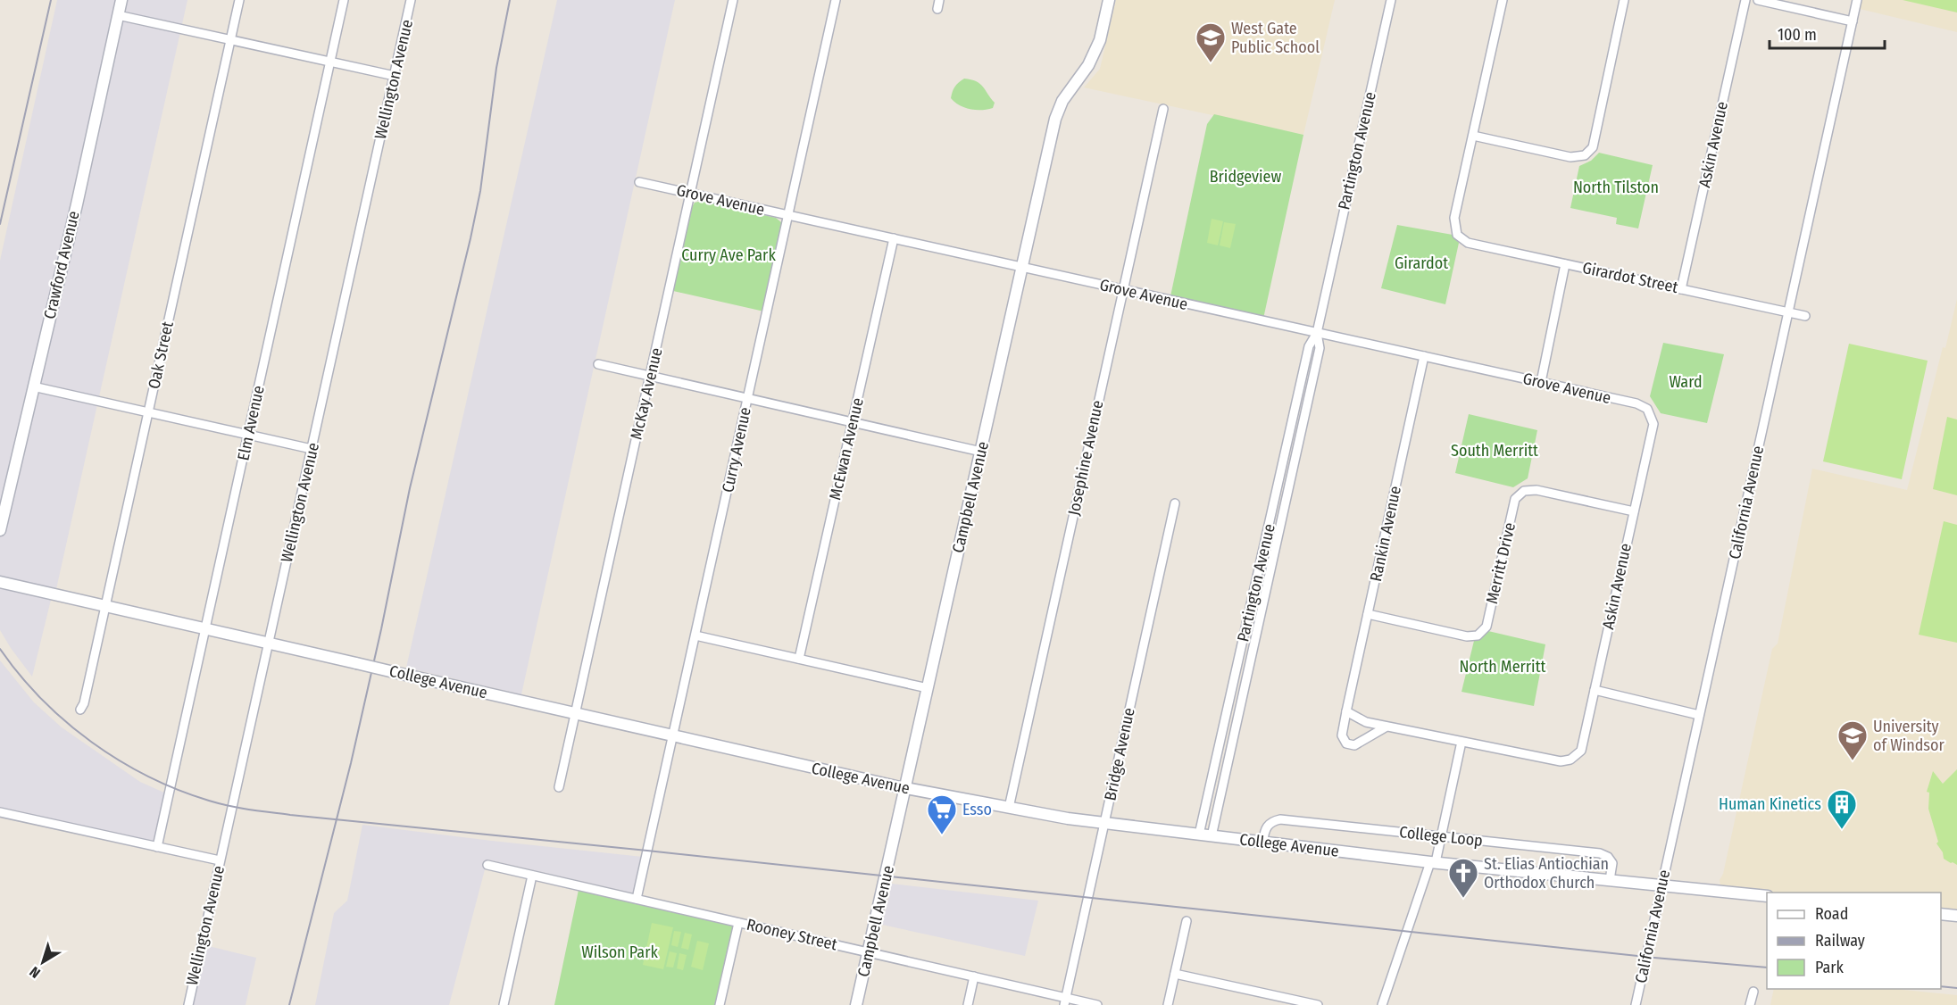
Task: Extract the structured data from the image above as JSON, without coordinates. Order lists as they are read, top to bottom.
{
  "streets": {
    "street": [
      "Wellington Avenue",
      "Askin Avenue",
      "Partington Avenue",
      "Grove Avenue",
      "Crawford Avenue",
      "Girardot Street",
      "Oak Street",
      "McKay Avenue",
      "Elm Avenue",
      "McEwan Avenue",
      "Curry Avenue",
      "Josephine Avenue",
      "Campbell Avenue",
      "California Avenue",
      "Rankin Avenue",
      "Merritt Drive",
      "College Avenue",
      "Bridge Avenue",
      "College Loop",
      "Rooney Street"
    ]
  },
  "crossings": [
    ["Wellington Avenue", "College Avenue"],
    ["Askin Avenue", "Grove Avenue"],
    ["Askin Avenue", "Girardot Street"],
    ["Askin Avenue", "Merritt Drive"],
    ["Partington Avenue", "Grove Avenue"],
    ["Partington Avenue", "College Avenue"],
    ["Grove Avenue", "McKay Avenue"],
    ["Grove Avenue", "McEwan Avenue"],
    ["Grove Avenue", "Curry Avenue"],
    ["Grove Avenue", "Josephine Avenue"],
    ["Grove Avenue", "Campbell Avenue"],
    ["Grove Avenue", "Rankin Avenue"],
    ["Girardot Street", "California Avenue"],
    ["Oak Street", "College Avenue"],
    ["McKay Avenue", "College Avenue"],
    ["Elm Avenue", "College Avenue"],
    ["Curry Avenue", "College Avenue"],
    ["Curry Avenue", "Rooney Street"],
    ["Josephine Avenue", "College Avenue"],
    ["Campbell Avenue", "College Avenue"],
    ["Campbell Avenue", "Rooney Street"],
    ["California Avenue", "College Avenue"],
    ["Rankin Avenue", "Merritt Drive"],
    ["College Avenue", "Bridge Avenue"],
    ["College Avenue", "College Loop"],
    ["Bridge Avenue", "Rooney Street"]
  ],
  "parks": [
    "Bridgeview",
    "North Tilston",
    "Curry Ave Park",
    "Girardot",
    "Ward",
    "South Merritt",
    "North Merritt",
    "Wilson Park"
  ],
  "places": {
    "school or university": ["West Gate Public School", "University of Windsor"],
    "building": ["Human Kinetics"],
    "supermarket": ["Esso"],
    "church": ["St. Elias Antiochian Orthodox Church"]
  },
  "legend": ["Road", "Railway", "Park"],
  "scale_bar": "100 m",
  "north": "bottom left"
}
